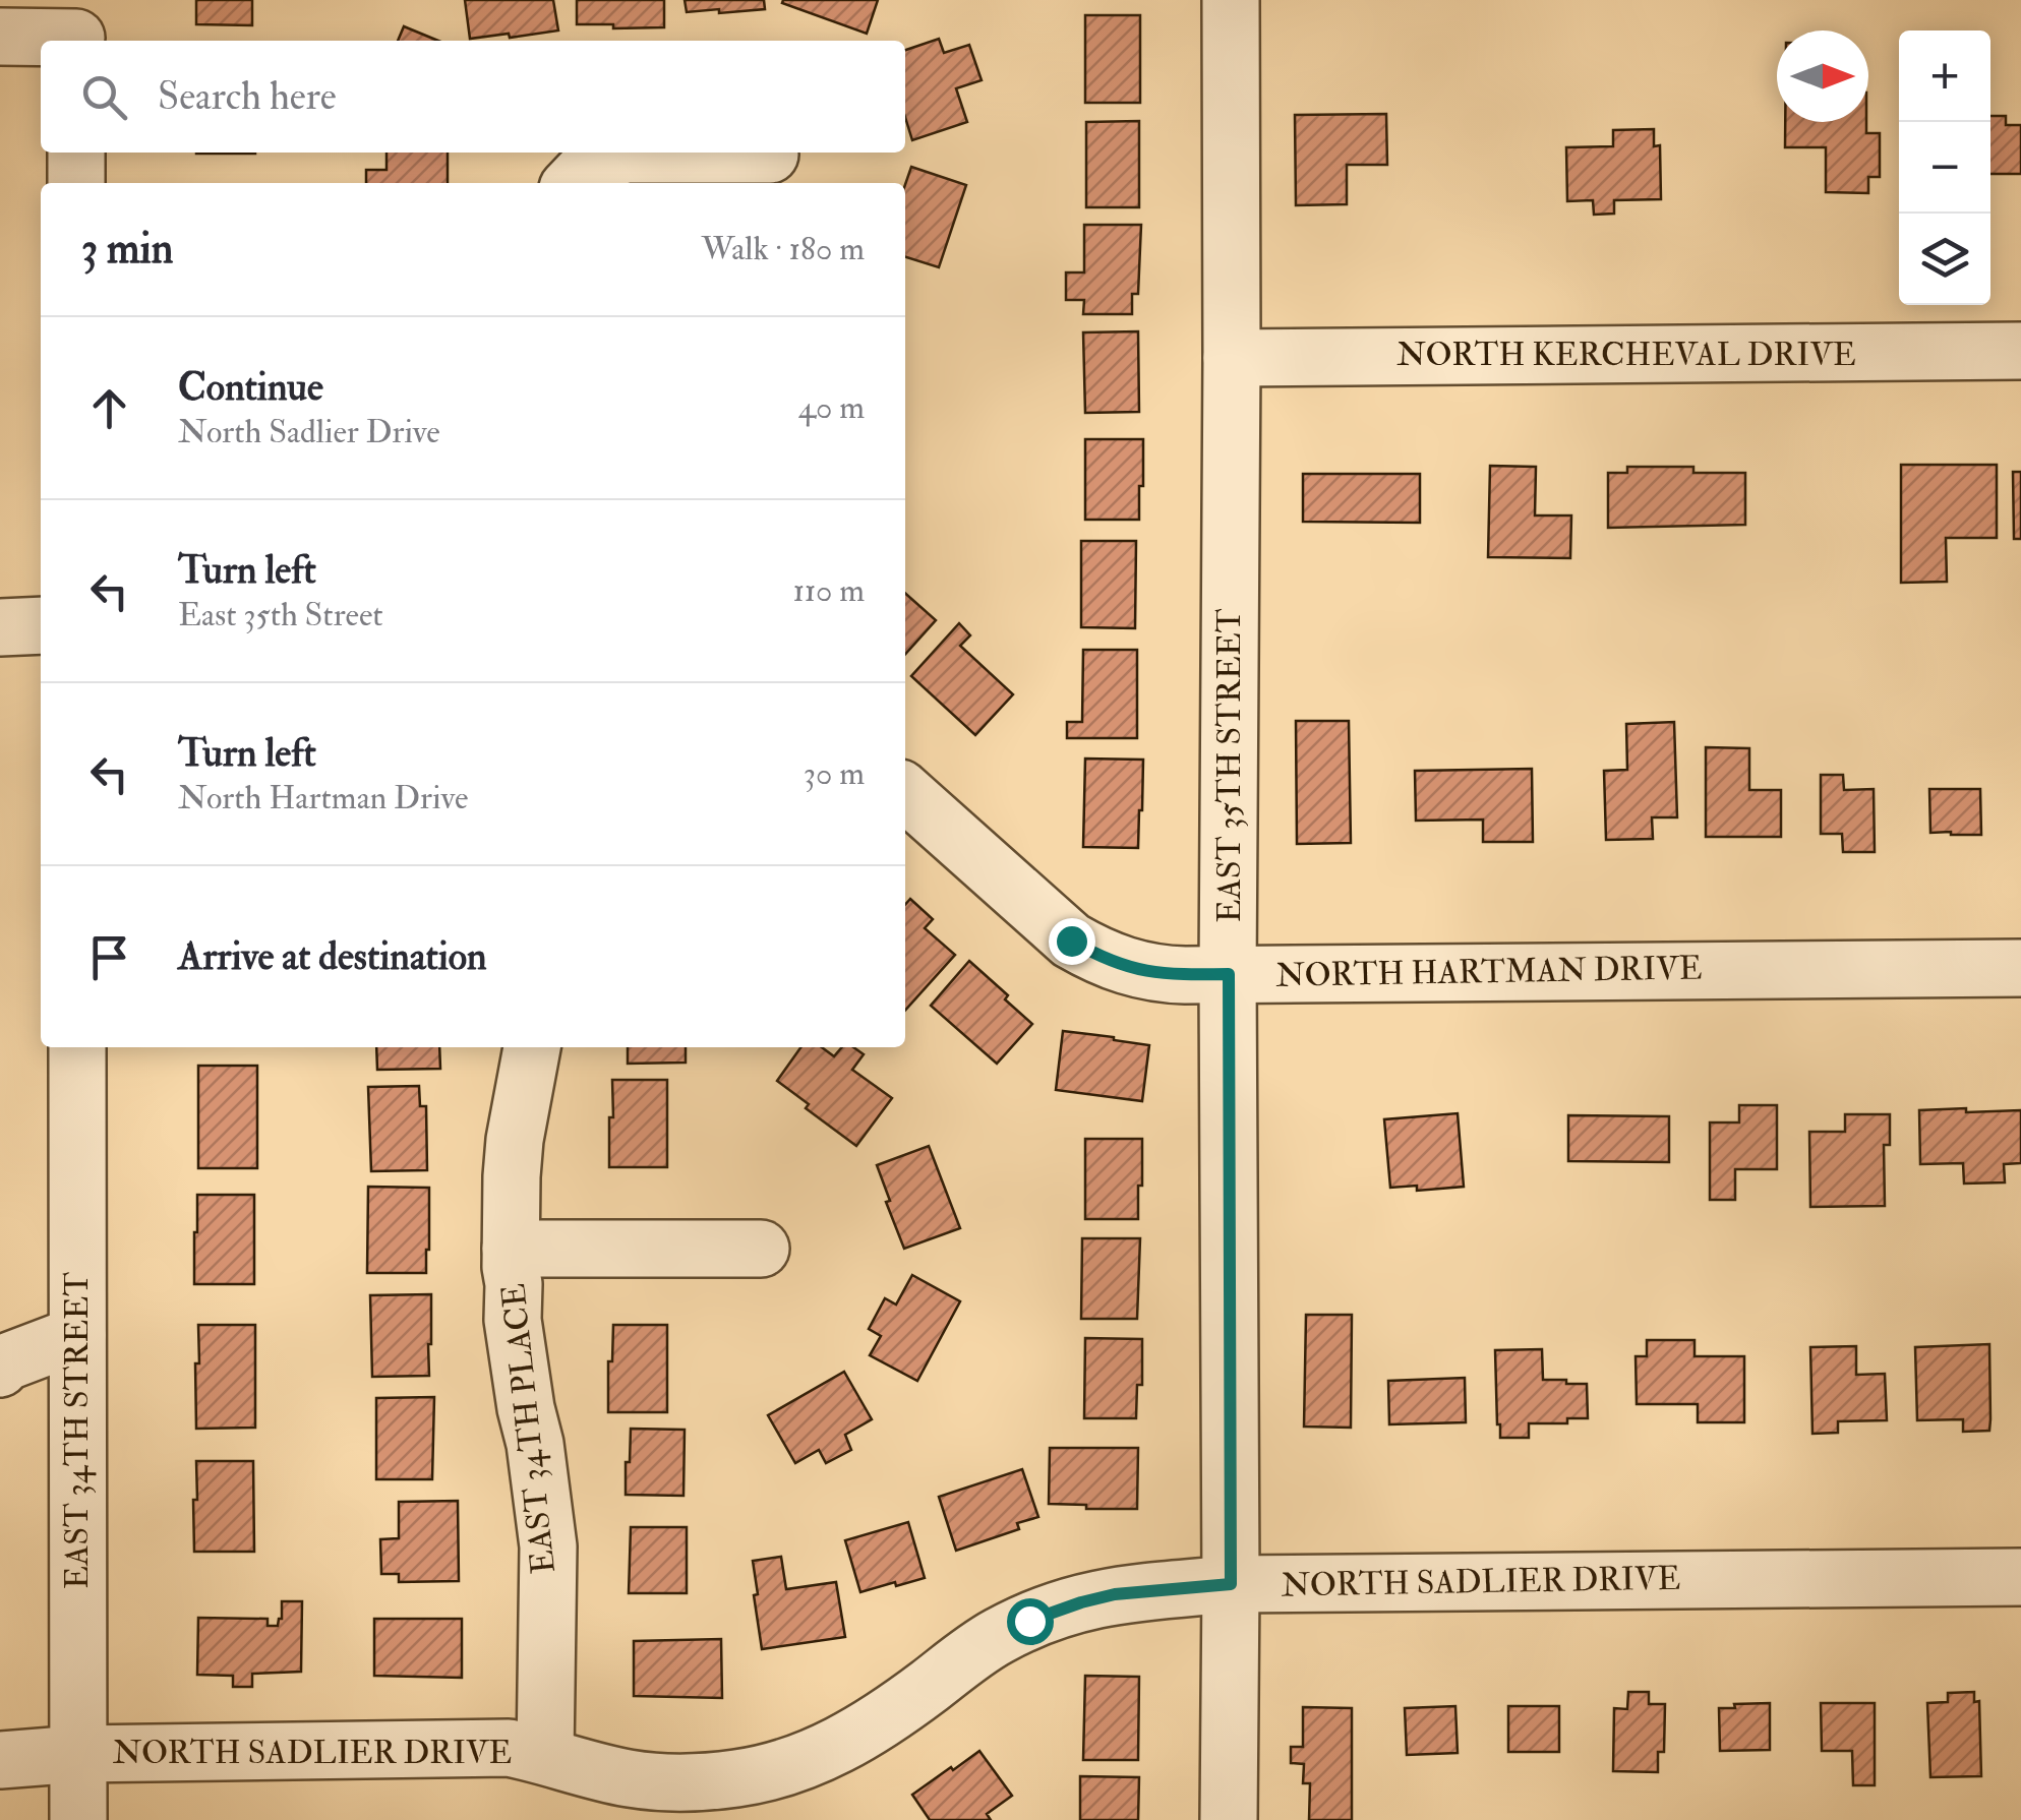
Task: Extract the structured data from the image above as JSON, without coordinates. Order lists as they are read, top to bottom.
{
  "streets": {
    "street": [
      "NORTH KERCHEVAL DRIVE",
      "EAST 35TH STREET",
      "NORTH HARTMAN DRIVE",
      "EAST 34TH PLACE",
      "EAST 34TH STREET",
      "NORTH SADLIER DRIVE"
    ]
  },
  "crossings": [
    ["NORTH KERCHEVAL DRIVE", "EAST 35TH STREET"],
    ["EAST 35TH STREET", "NORTH HARTMAN DRIVE"],
    ["EAST 35TH STREET", "NORTH SADLIER DRIVE"],
    ["EAST 34TH PLACE", "NORTH SADLIER DRIVE"],
    ["EAST 34TH STREET", "NORTH SADLIER DRIVE"]
  ],
  "north": "right",
  "page": {
    "map_buttons": ["+", "−"],
    "search": "Search here",
    "heading": ["3 min", "Walk · 180 m"],
    "list": [
      ["Continue", "North Sadlier Drive", "40 m"],
      ["Turn left", "East 35th Street", "110 m"],
      ["Turn left", "North Hartman Drive", "30 m"],
      "Arrive at destination"
    ]
  }
}
